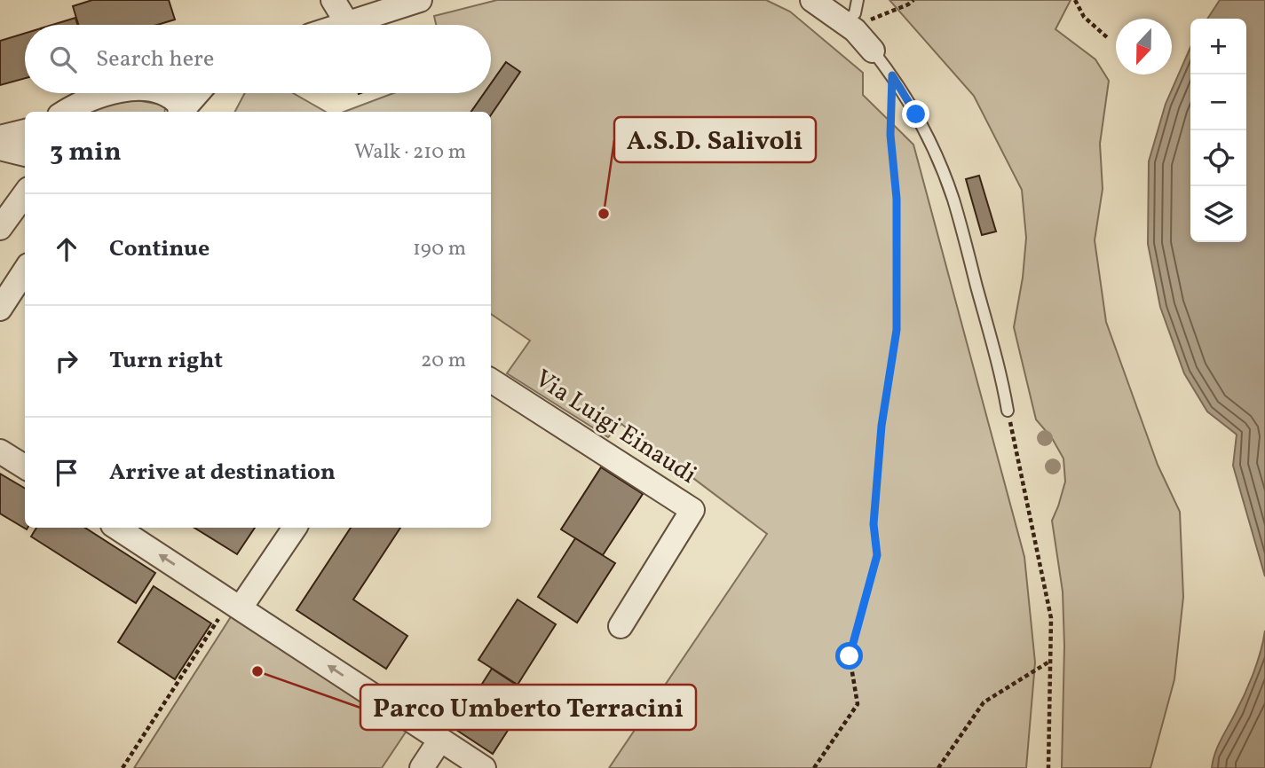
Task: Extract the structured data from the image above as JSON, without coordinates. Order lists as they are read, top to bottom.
{
  "streets": {
    "street": ["Via Luigi Einaudi"]
  },
  "places": ["A.S.D. Salivoli", "Parco Umberto Terracini"],
  "north": "bottom",
  "page": {
    "map_buttons": ["+", "−"],
    "search": "Search here",
    "heading": ["3 min", "Walk · 210 m"],
    "list": [
      ["Continue", "190 m"],
      ["Turn right", "20 m"],
      "Arrive at destination"
    ]
  }
}
